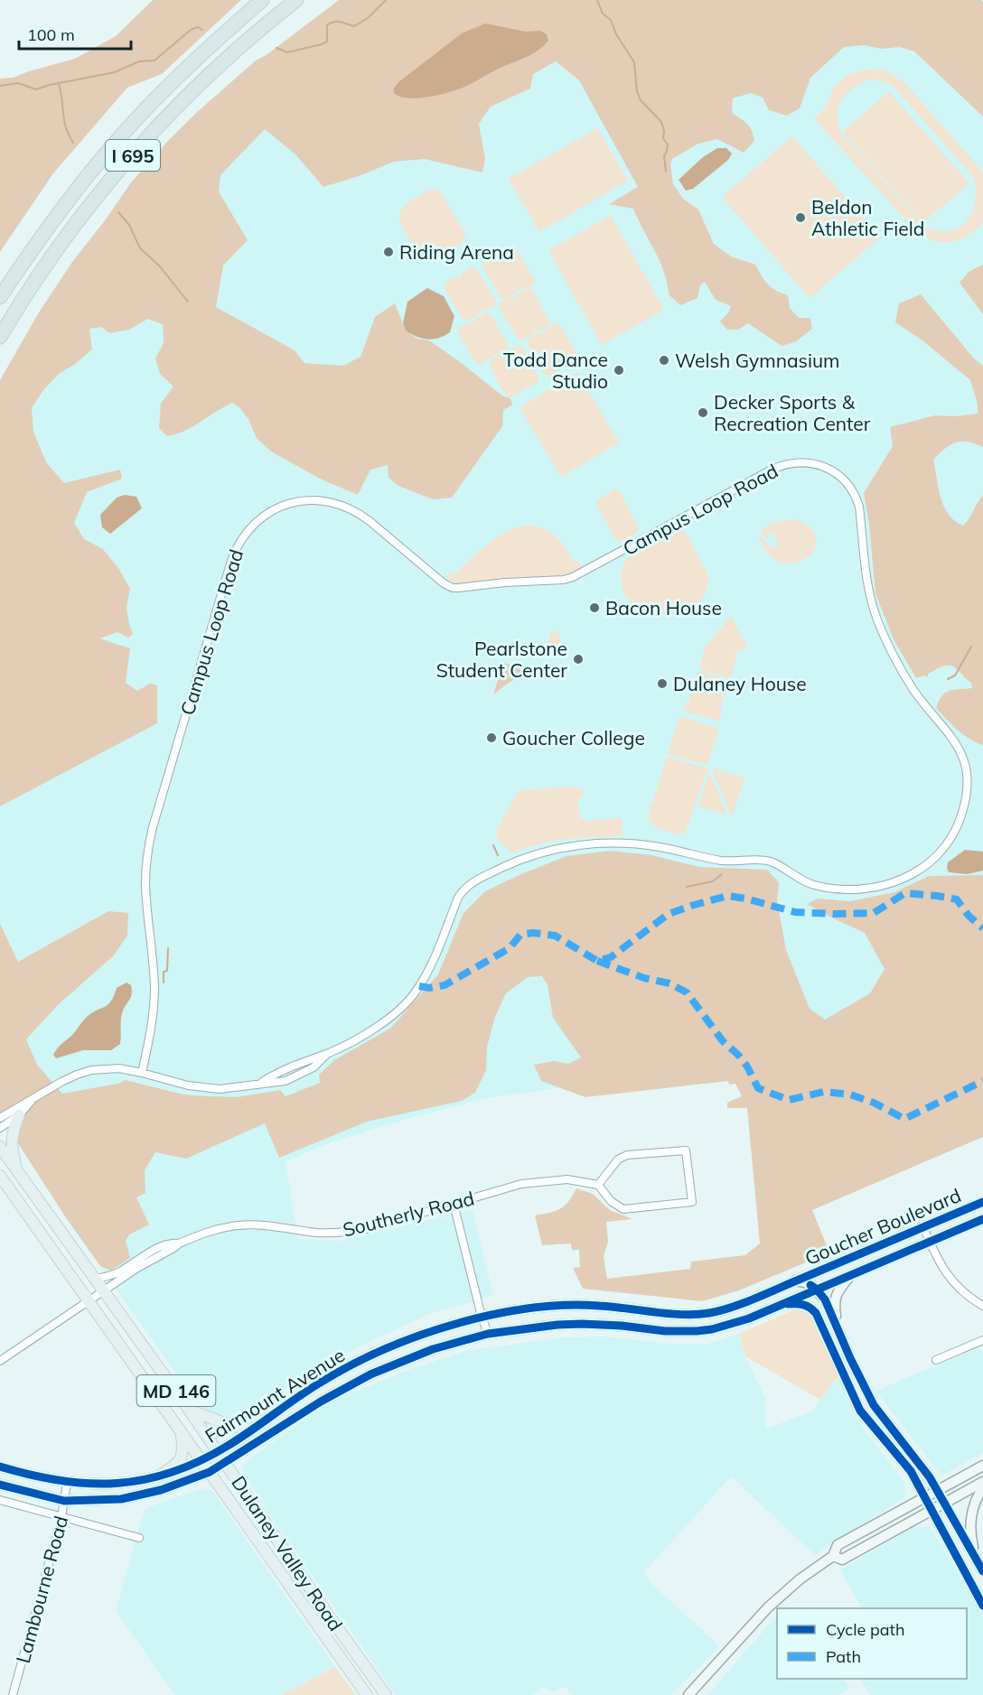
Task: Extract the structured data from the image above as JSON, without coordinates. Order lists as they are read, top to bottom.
{
  "streets": {
    "highway": ["I 695"],
    "main road": [
      "Goucher Boulevard",
      "MD 146",
      "Fairmount Avenue",
      "Dulaney Valley Road"
    ],
    "street": ["Campus Loop Road", "Southerly Road", "Lambourne Road"]
  },
  "crossings": [
    ["Southerly Road", "Dulaney Valley Road"],
    ["Goucher Boulevard", "Fairmount Avenue"],
    ["Fairmount Avenue", "Dulaney Valley Road"],
    ["Fairmount Avenue", "Lambourne Road"]
  ],
  "places": [
    "Beldon Athletic Field",
    "Riding Arena",
    "Welsh Gymnasium",
    "Todd Dance Studio",
    "Decker Sports & Recreation Center",
    "Bacon House",
    "Pearlstone Student Center",
    "Dulaney House",
    "Goucher College"
  ],
  "legend": ["Cycle path", "Path"],
  "scale_bar": "100 m"
}
